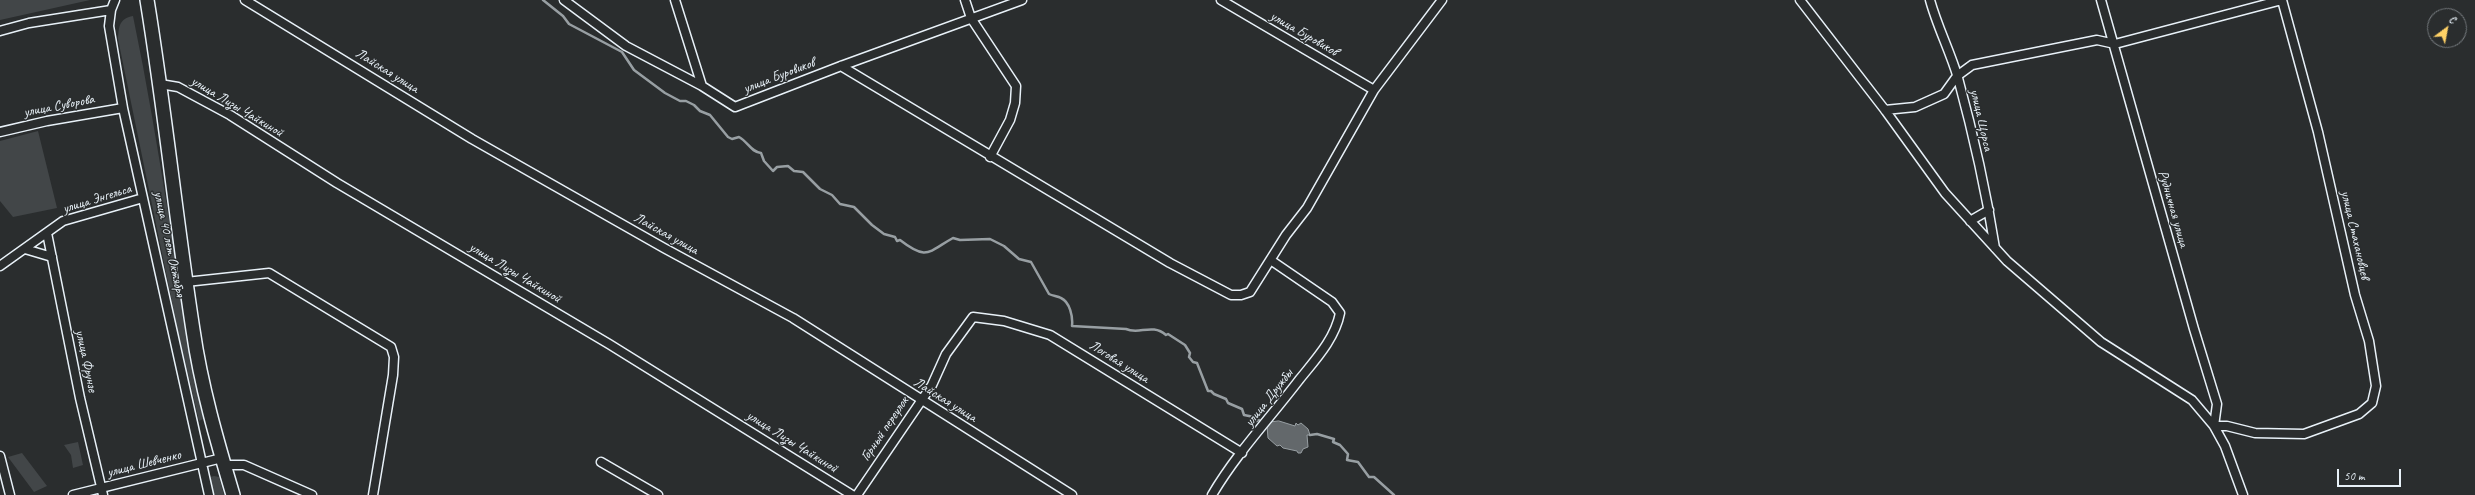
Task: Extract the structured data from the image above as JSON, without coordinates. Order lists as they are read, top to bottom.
{
  "streets": {
    "main road": ["улица 40 лет Октября"],
    "street": [
      "улица Буровиков",
      "Лайская улица",
      "улица Суворова",
      "улица Лизы Чайкиной",
      "улица Щорса",
      "улица Энгельса",
      "Рудничная улица",
      "улица Стахановцев",
      "улица Фрунзе",
      "Логовая улица",
      "улица Дружбы",
      "Горный переулок",
      "улица Шевченко"
    ]
  },
  "crossings": [
    ["Лайская улица", "Горный переулок"],
    ["улица Суворова", "улица 40 лет Октября"],
    ["улица Лизы Чайкиной", "улица 40 лет Октября"],
    ["улица Энгельса", "улица 40 лет Октября"],
    ["улица Энгельса", "улица Фрунзе"],
    ["Рудничная улица", "улица Стахановцев"],
    ["улица 40 лет Октября", "улица Шевченко"],
    ["улица Фрунзе", "улица Шевченко"],
    ["Логовая улица", "улица Дружбы"],
    ["Логовая улица", "Горный переулок"]
  ],
  "scale_bar": "50 m",
  "north": "top right"
}
